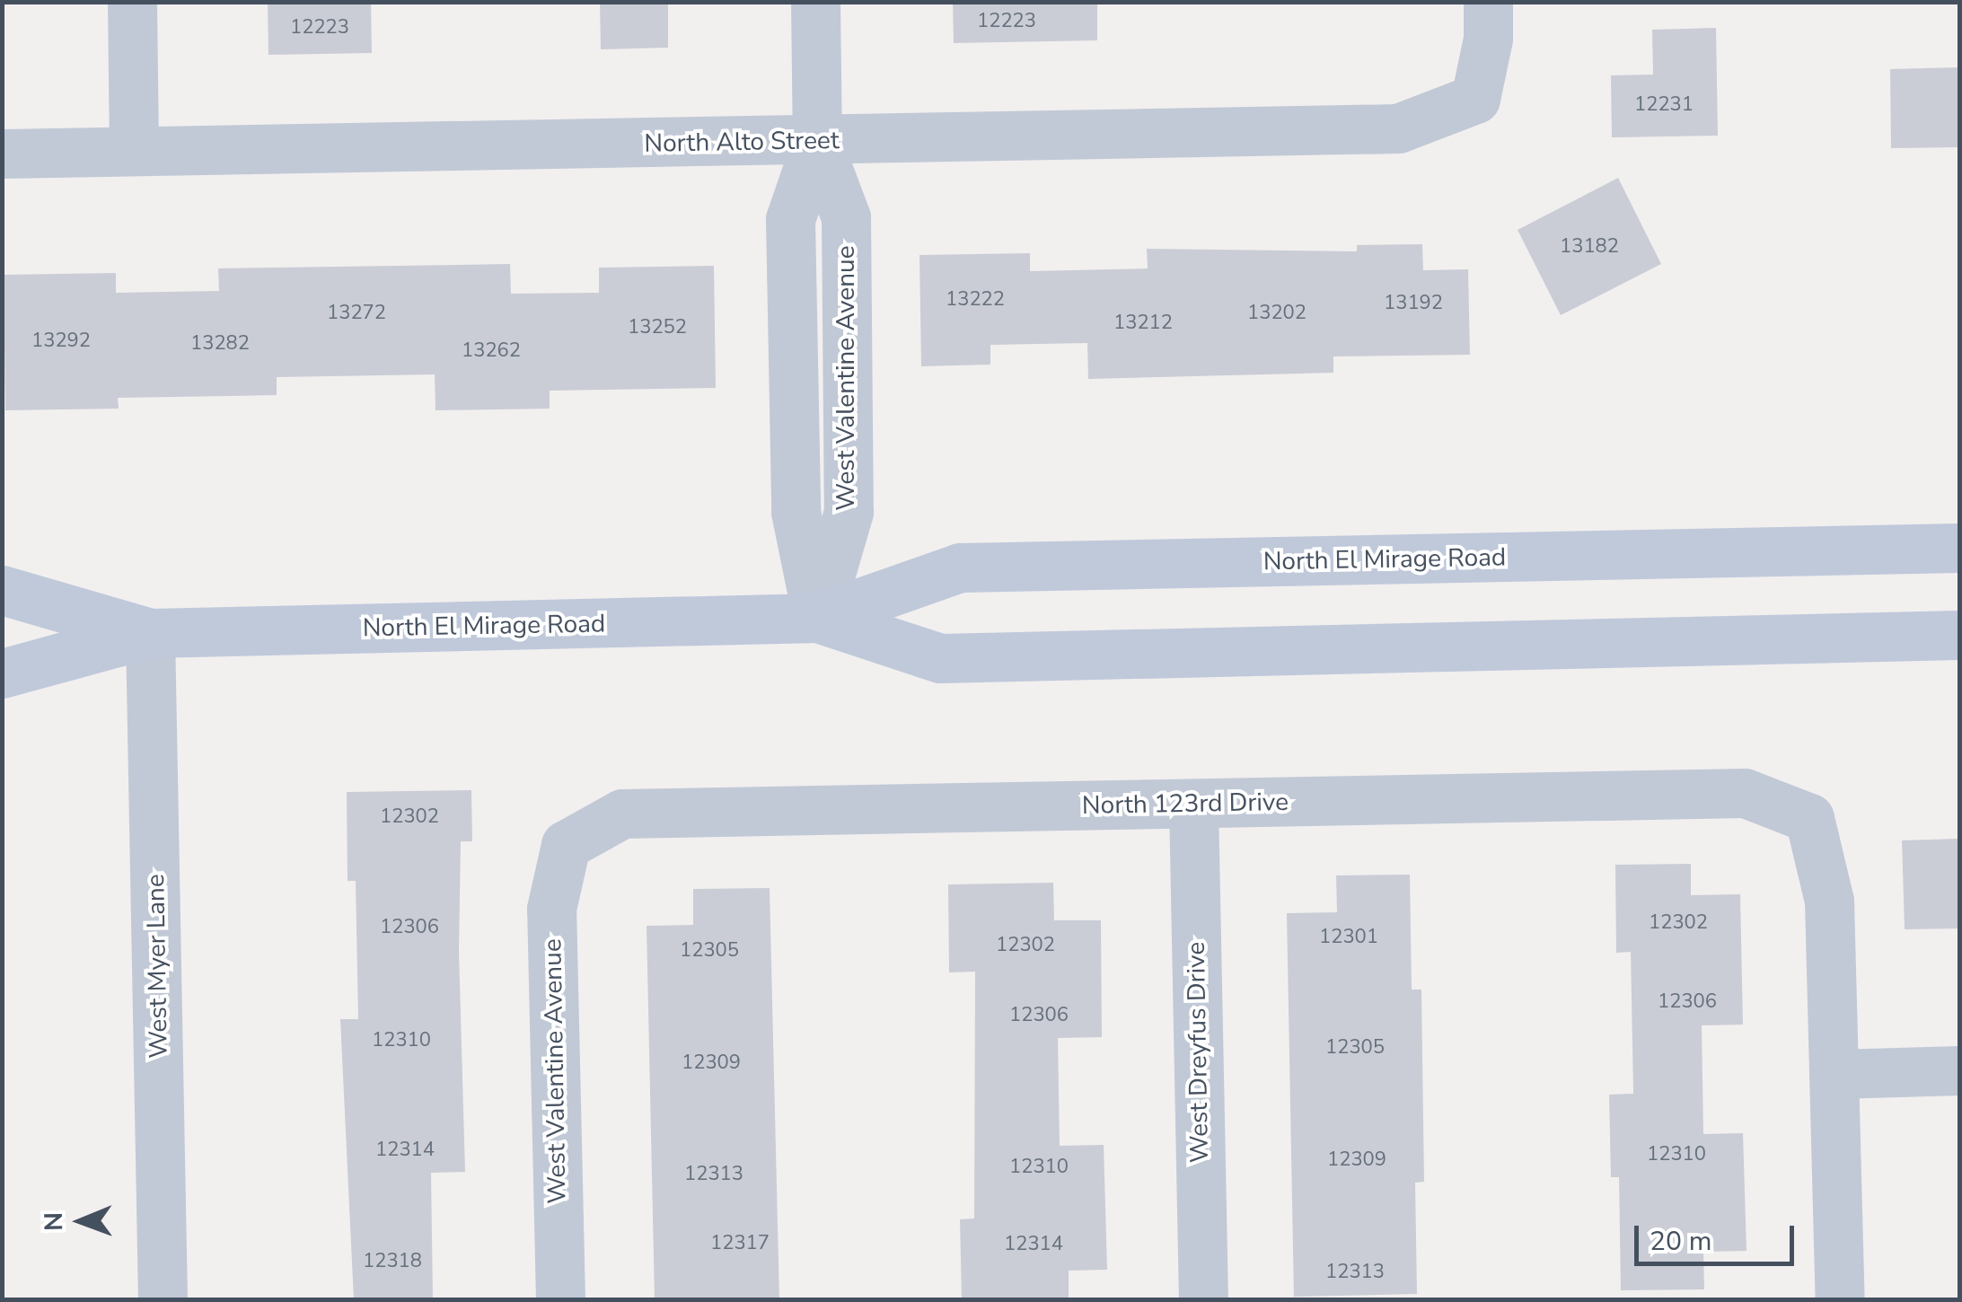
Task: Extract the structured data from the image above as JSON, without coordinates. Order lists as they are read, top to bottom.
{
  "streets": {
    "main road": ["North El Mirage Road"],
    "street": [
      "North Alto Street",
      "West Valentine Avenue",
      "North 123rd Drive",
      "West Myer Lane",
      "West Dreyfus Drive"
    ]
  },
  "crossings": [
    ["North Alto Street", "West Valentine Avenue"],
    ["West Valentine Avenue", "North El Mirage Road"],
    ["West Valentine Avenue", "North 123rd Drive"],
    ["North El Mirage Road", "West Myer Lane"],
    ["North 123rd Drive", "West Dreyfus Drive"]
  ],
  "house_numbers": [
    "12223",
    "12223",
    "12231",
    "13182",
    "13222",
    "13192",
    "13272",
    "13202",
    "13212",
    "13252",
    "13292",
    "13282",
    "13262",
    "12302",
    "12302",
    "12306",
    "12301",
    "12302",
    "12305",
    "12306",
    "12306",
    "12310",
    "12305",
    "12309",
    "12314",
    "12310",
    "12309",
    "12310",
    "12313",
    "12317",
    "12314",
    "12318",
    "12313"
  ],
  "scale_bar": "20 m",
  "north": "left"
}
